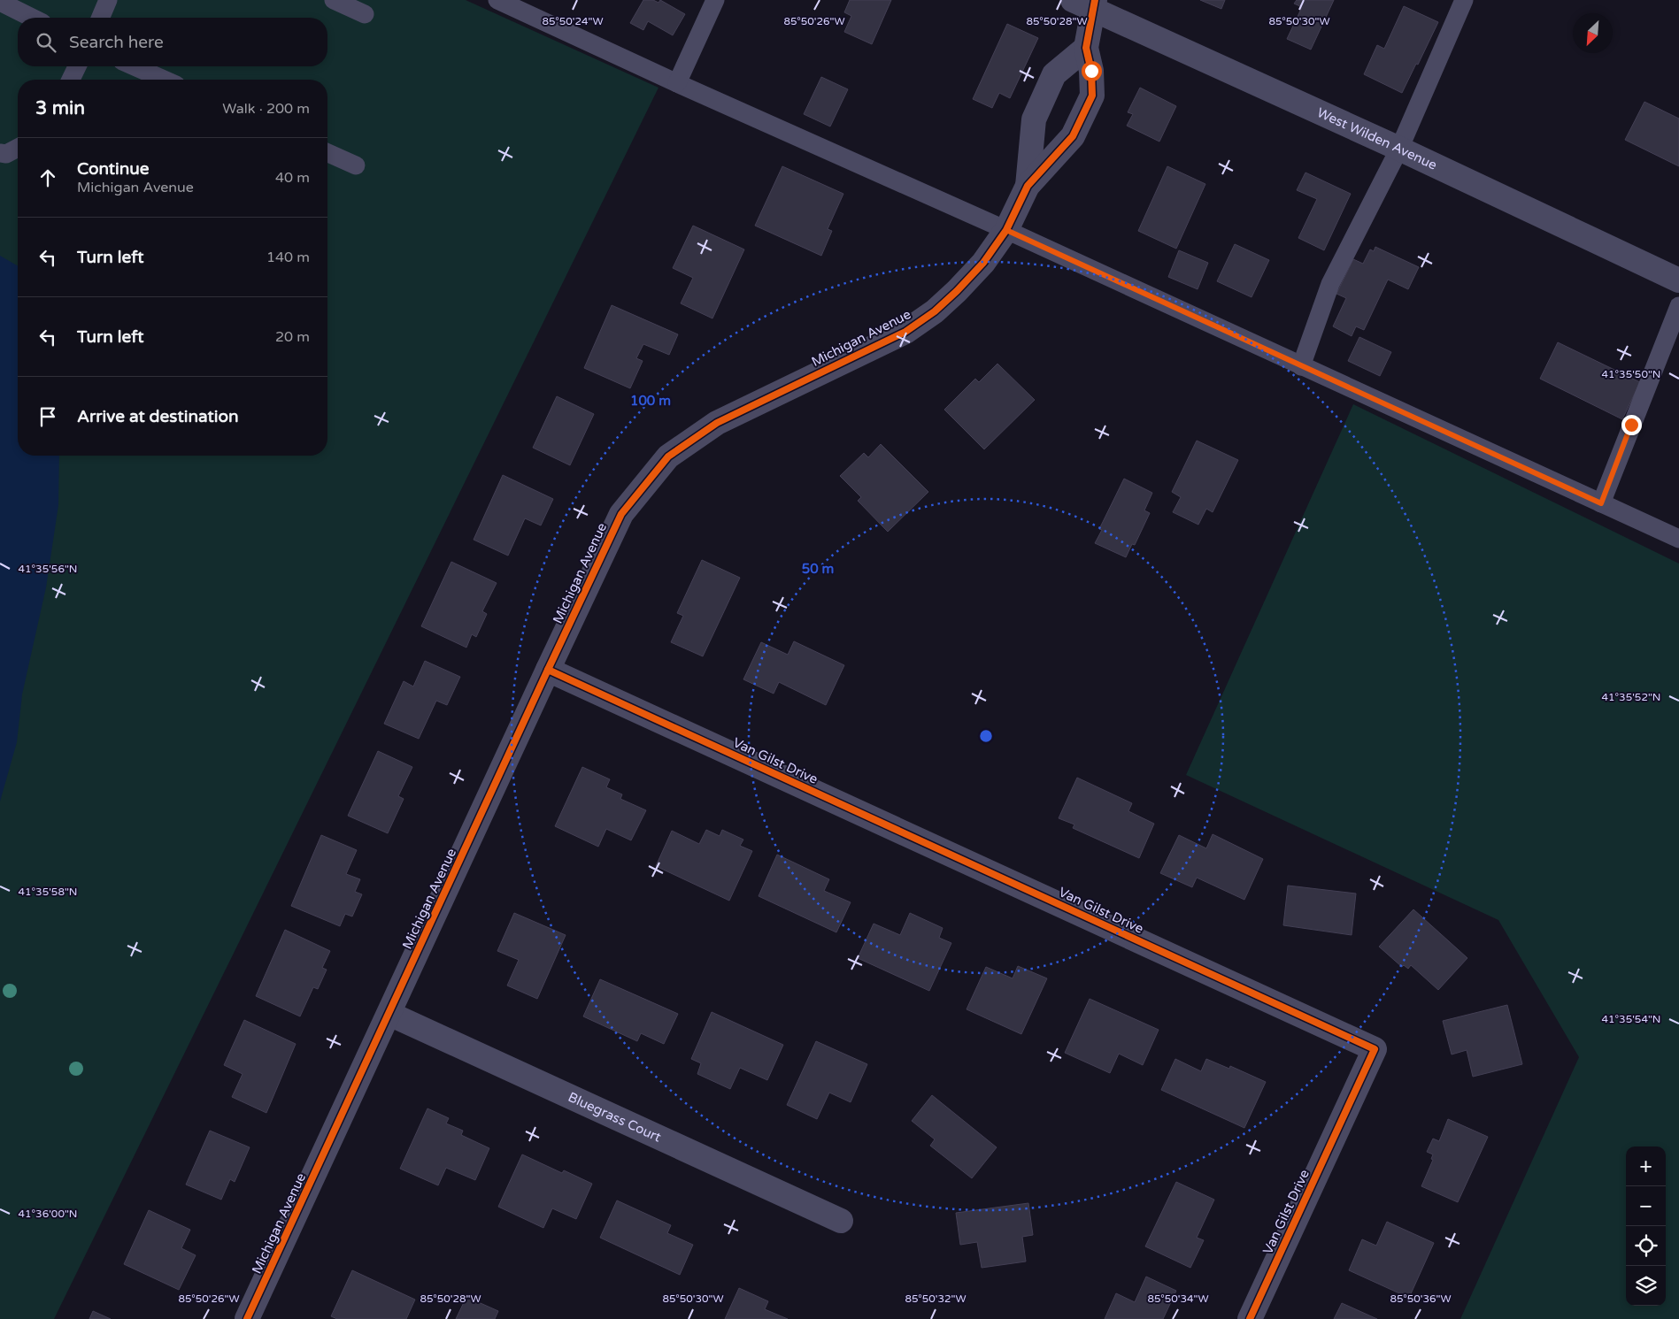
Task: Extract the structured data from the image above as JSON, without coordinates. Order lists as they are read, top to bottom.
{
  "streets": {
    "street": [
      "West Wilden Avenue",
      "Michigan Avenue",
      "Van Gilst Drive",
      "Bluegrass Court"
    ]
  },
  "crossings": [
    ["West Wilden Avenue", "Michigan Avenue"],
    ["Michigan Avenue", "Van Gilst Drive"],
    ["Michigan Avenue", "Bluegrass Court"]
  ],
  "north": "bottom left",
  "page": {
    "search": "Search here",
    "heading": ["3 min", "Walk · 200 m"],
    "list": [
      ["Continue", "Michigan Avenue", "40 m"],
      ["Turn left", "140 m"],
      ["Turn left", "20 m"],
      "Arrive at destination"
    ],
    "map_buttons": ["+", "−"]
  },
  "coordinates": [
    "85°50'24\"W",
    "85°50'26\"W",
    "85°50'28\"W",
    "85°50'30\"W",
    "41°35'50\"N",
    "41°35'56\"N",
    "41°35'52\"N",
    "41°35'58\"N",
    "41°35'54\"N",
    "41°36'00\"N",
    "85°50'32\"W",
    "85°50'34\"W",
    "85°50'36\"W"
  ],
  "rings": ["100 m", "50 m"]
}
